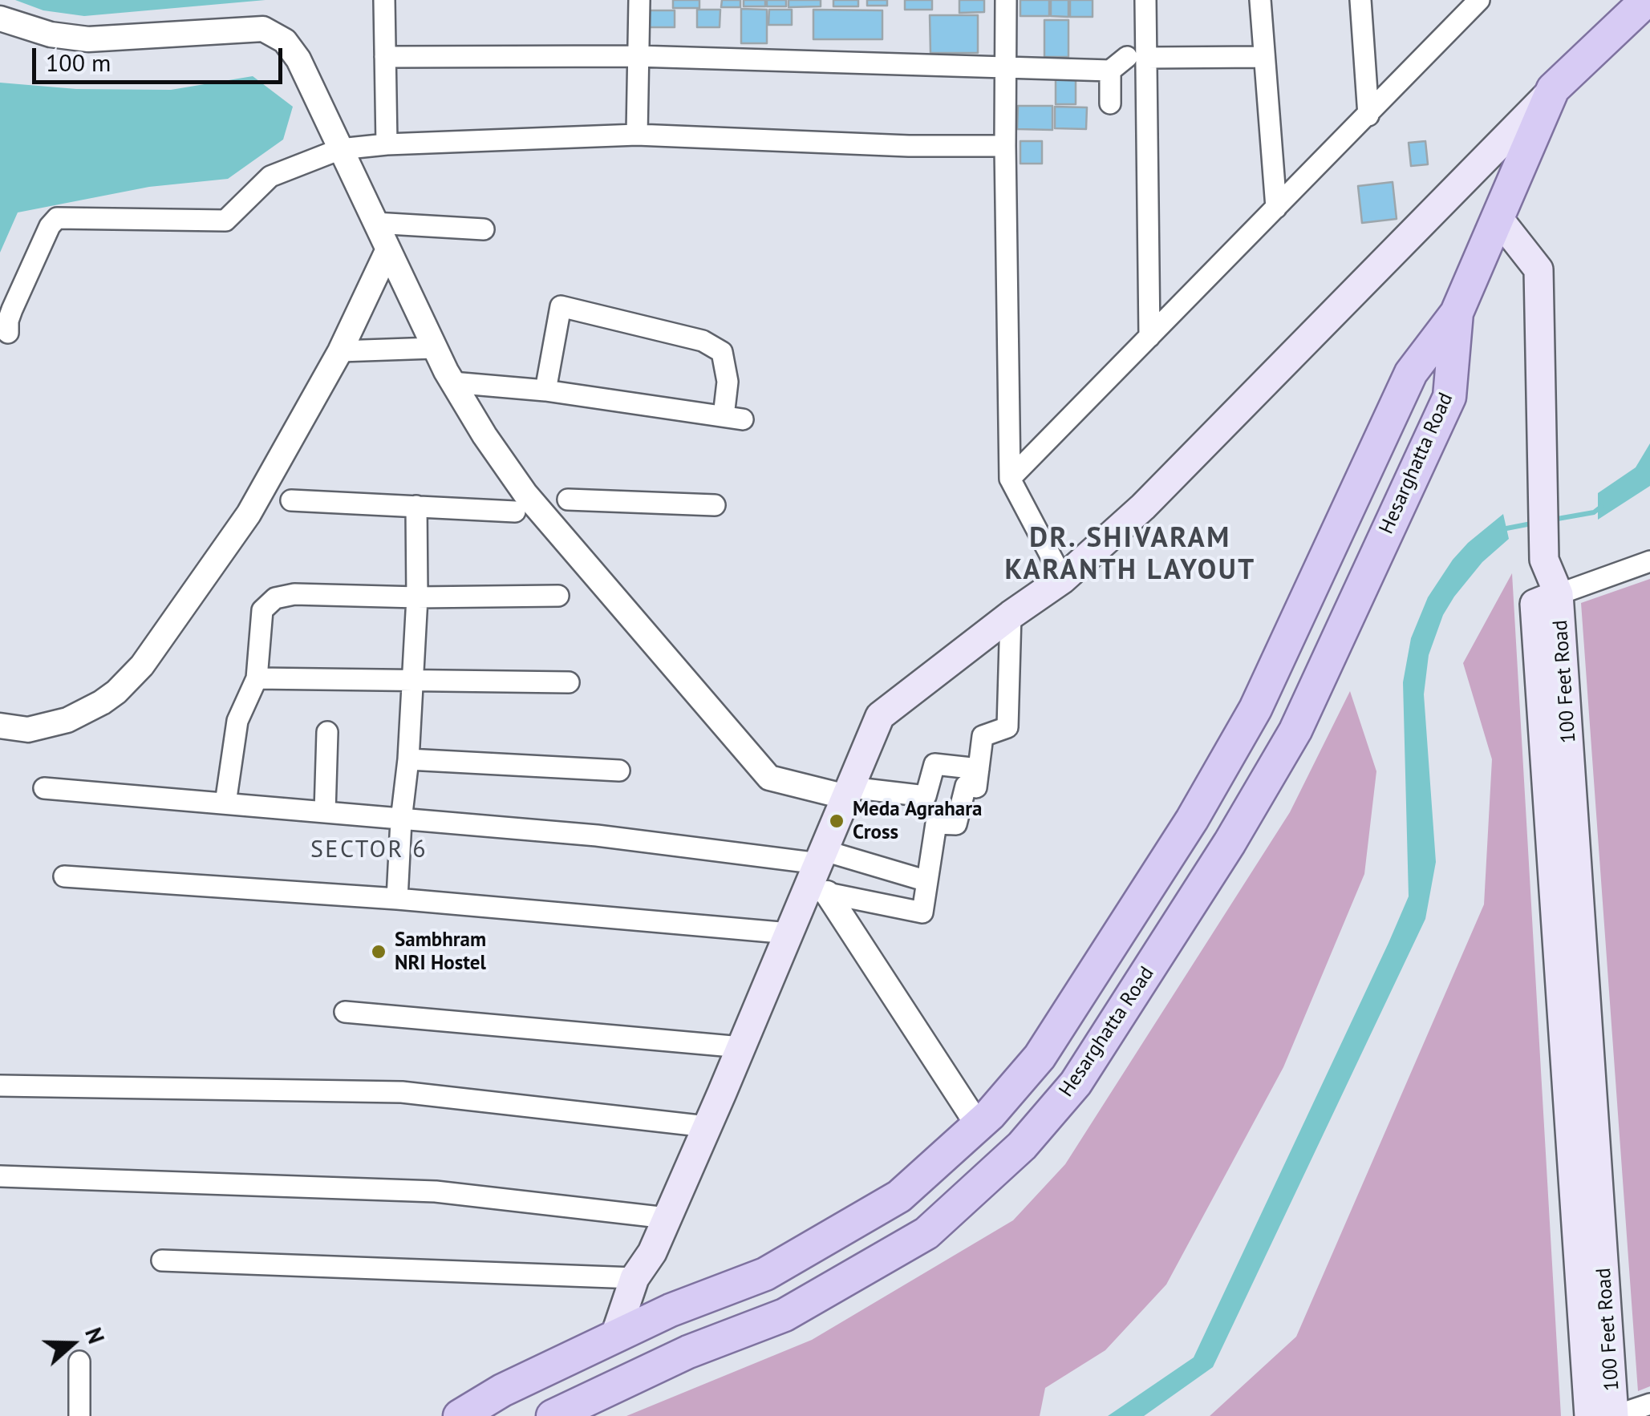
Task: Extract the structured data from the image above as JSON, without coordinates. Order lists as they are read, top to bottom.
{
  "streets": {
    "main road": ["Hesarghatta Road", "100 Feet Road"]
  },
  "districts": ["DR. SHIVARAM KARANTH LAYOUT", "SECTOR 6"],
  "places": ["Meda Agrahara Cross", "Sambhram NRI Hostel"],
  "scale_bar": "100 m",
  "north": "right"
}
